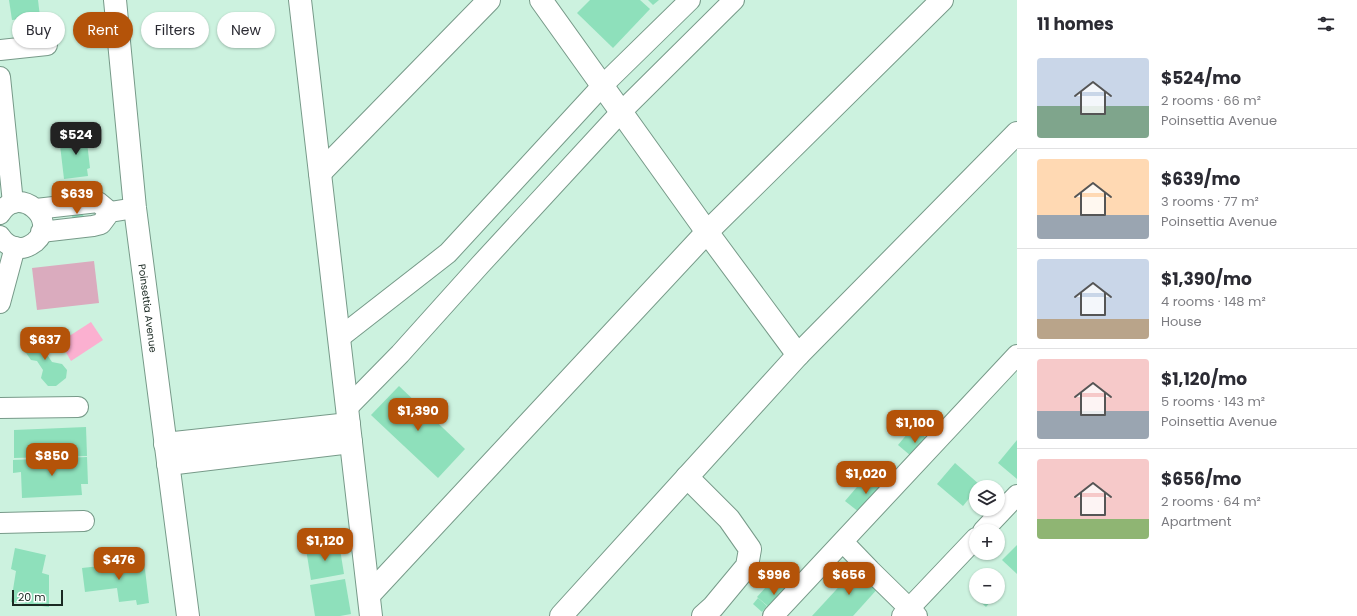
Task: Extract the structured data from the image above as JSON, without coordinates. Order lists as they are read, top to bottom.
{
  "streets": {
    "street": ["Poinsettia Avenue"]
  },
  "scale_bar": "20 m",
  "page": {
    "heading": "11 homes",
    "chip": [
      "Buy",
      "Rent",
      "Filters",
      "New"
    ],
    "list": [
      {
        "name": "$524/mo",
        "note": "2 rooms · 66 m² · Poinsettia Avenue"
      },
      {
        "name": "$639/mo",
        "note": "3 rooms · 77 m² · Poinsettia Avenue"
      },
      {
        "name": "$1,390/mo",
        "note": "4 rooms · 148 m² · House"
      },
      {
        "name": "$1,120/mo",
        "note": "5 rooms · 143 m² · Poinsettia Avenue"
      },
      {
        "name": "$656/mo",
        "note": "2 rooms · 64 m² · Apartment"
      }
    ],
    "price": [
      "$524",
      "$639",
      "$637",
      "$1,390",
      "$1,100",
      "$850",
      "$1,020",
      "$1,120",
      "$476",
      "$996",
      "$656"
    ],
    "map_buttons": ["+", "−"],
    "scale": "20 m"
  }
}
